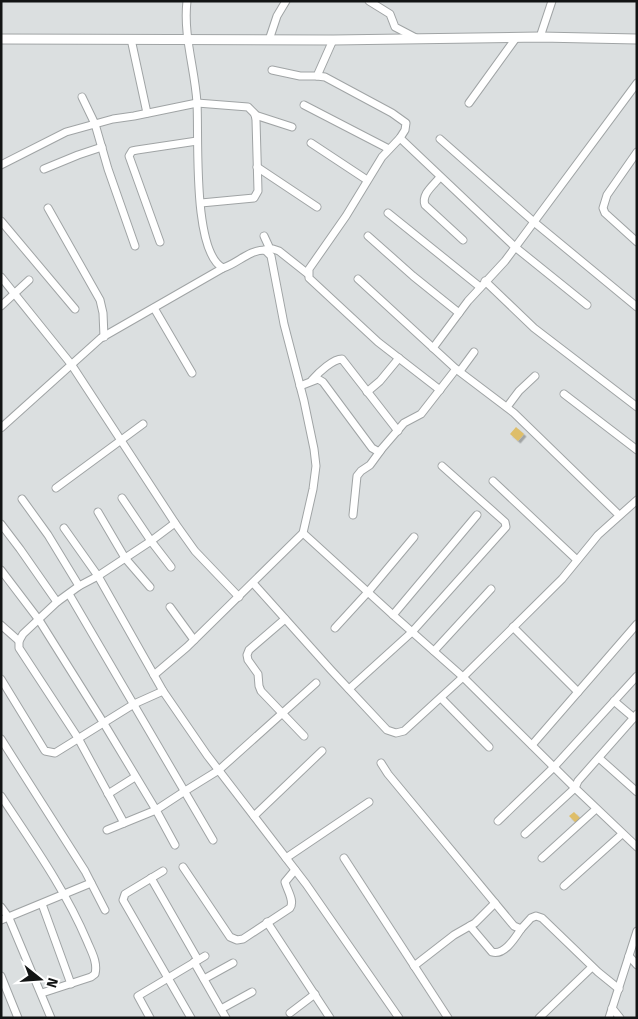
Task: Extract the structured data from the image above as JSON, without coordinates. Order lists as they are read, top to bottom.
{
  "north": "right"
}
